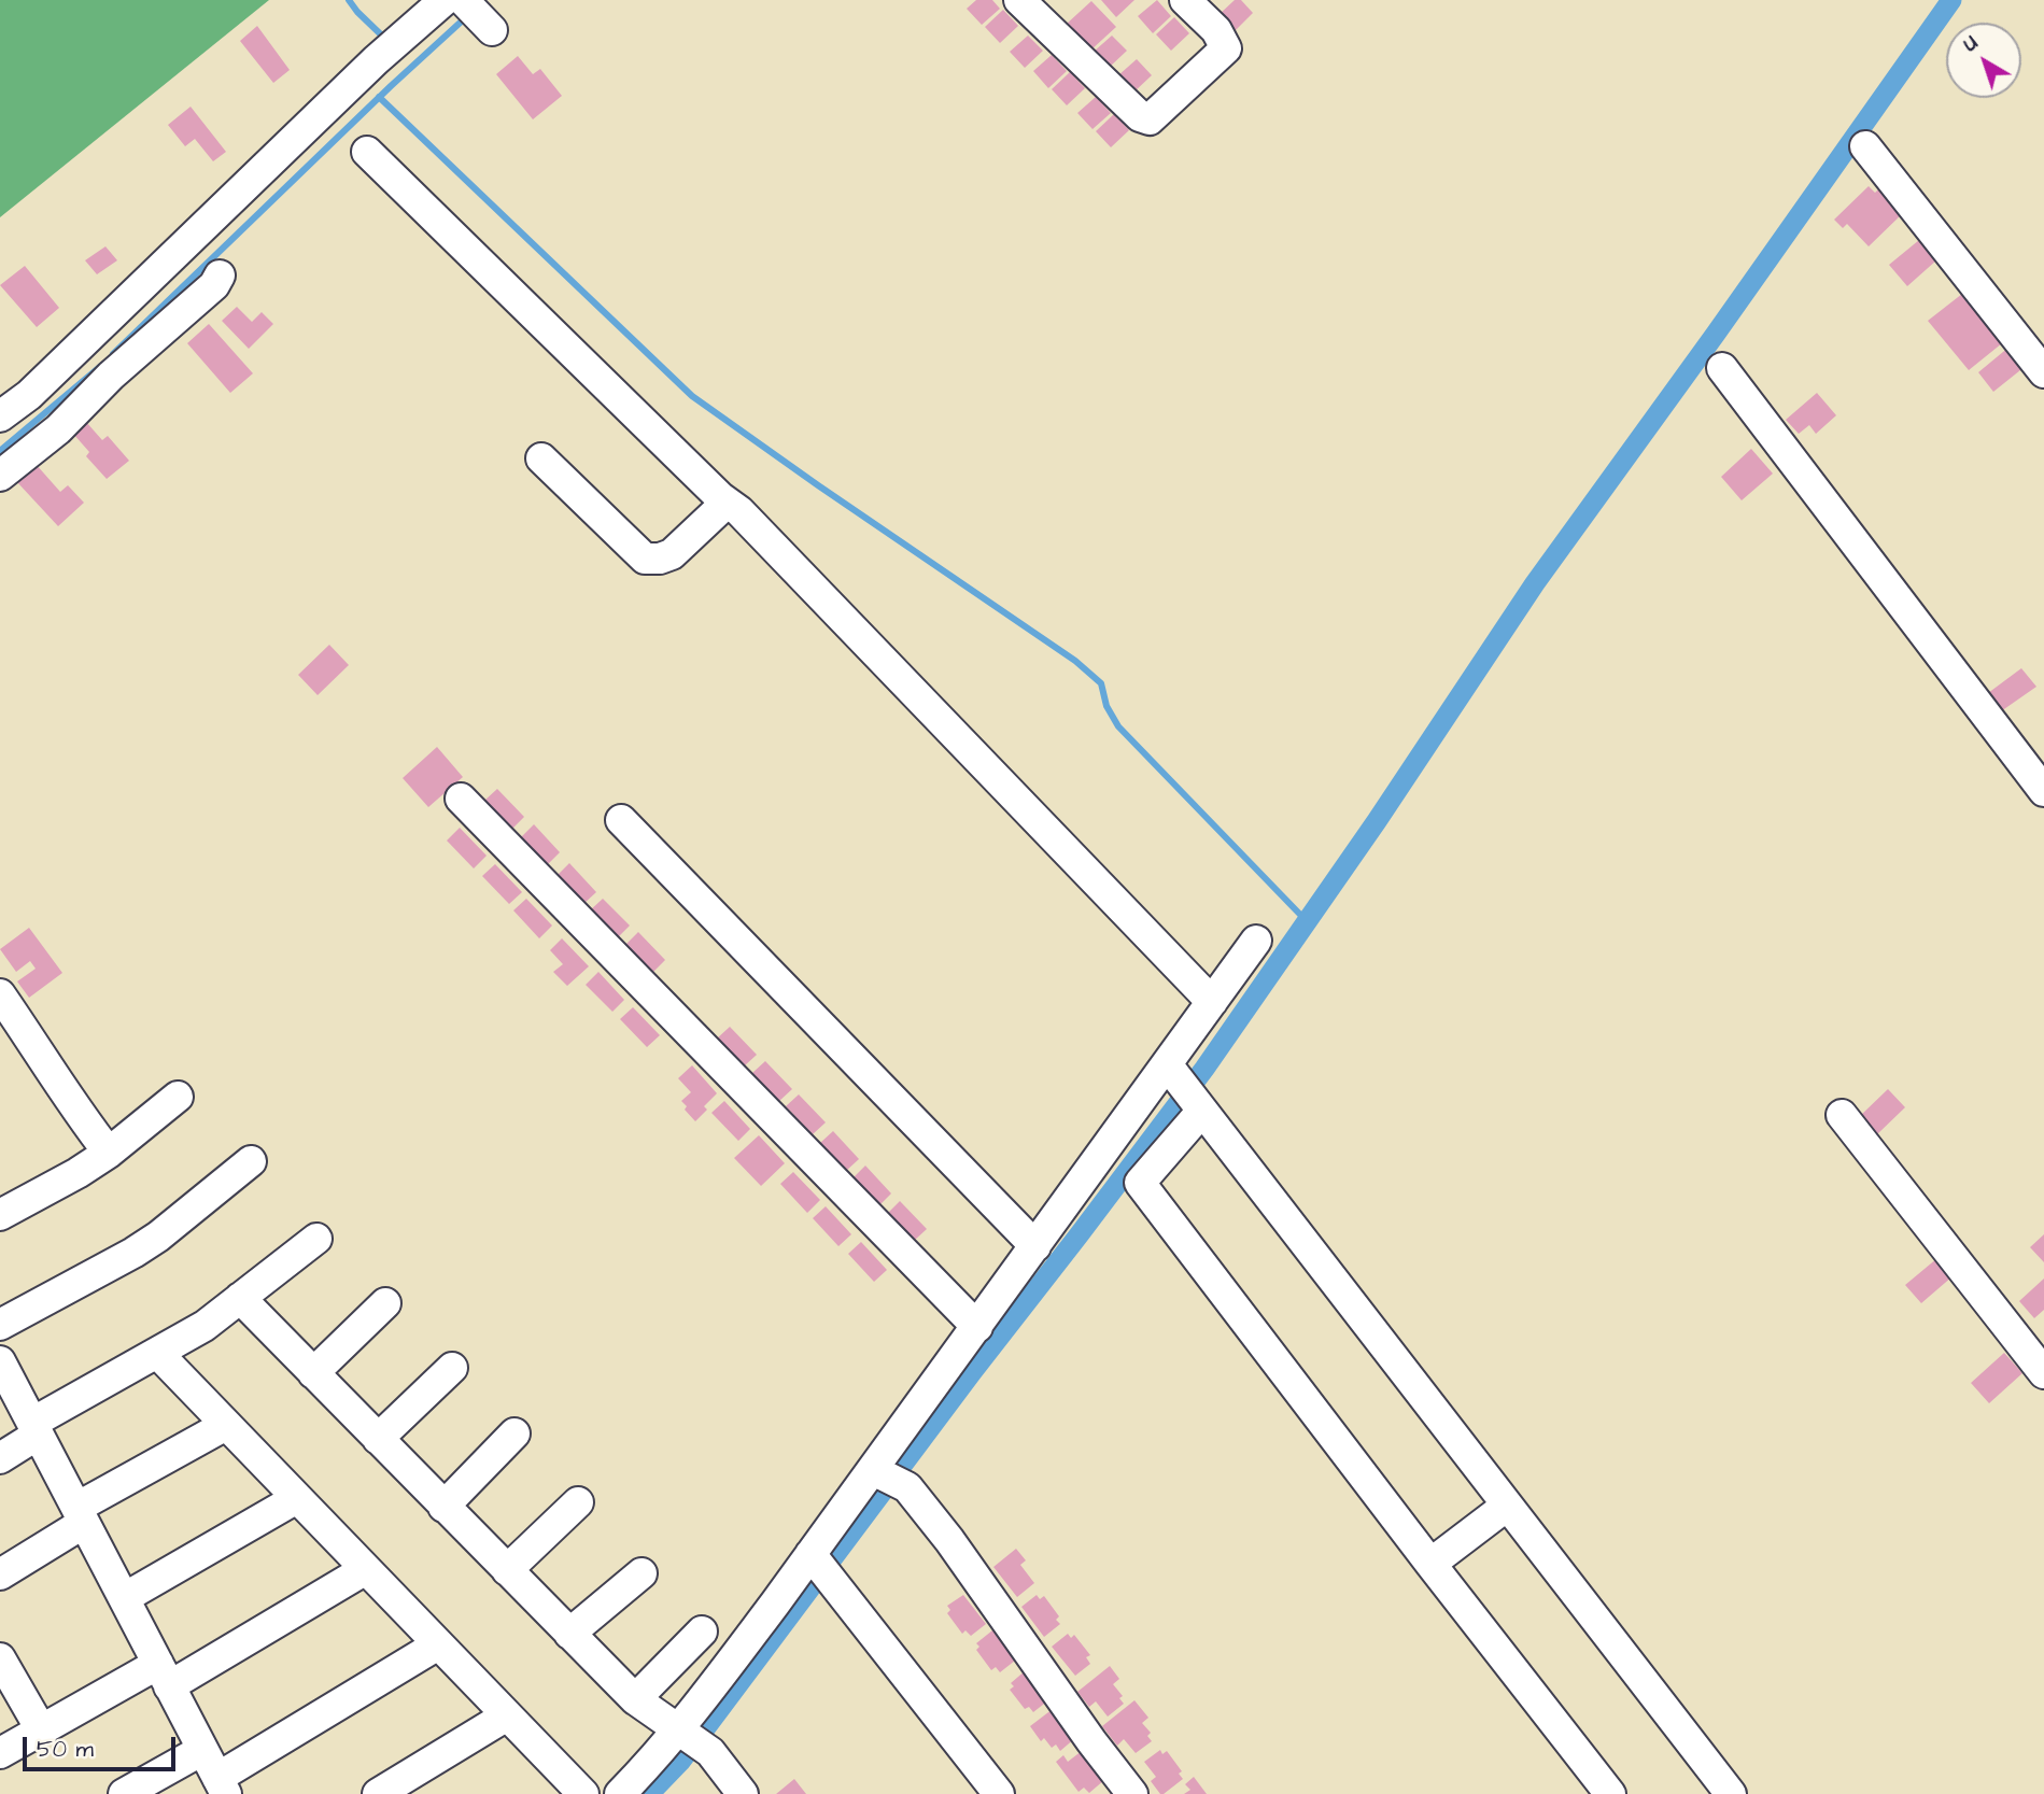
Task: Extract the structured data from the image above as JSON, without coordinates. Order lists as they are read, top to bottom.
{
  "scale_bar": "50 m",
  "north": "top left"
}
